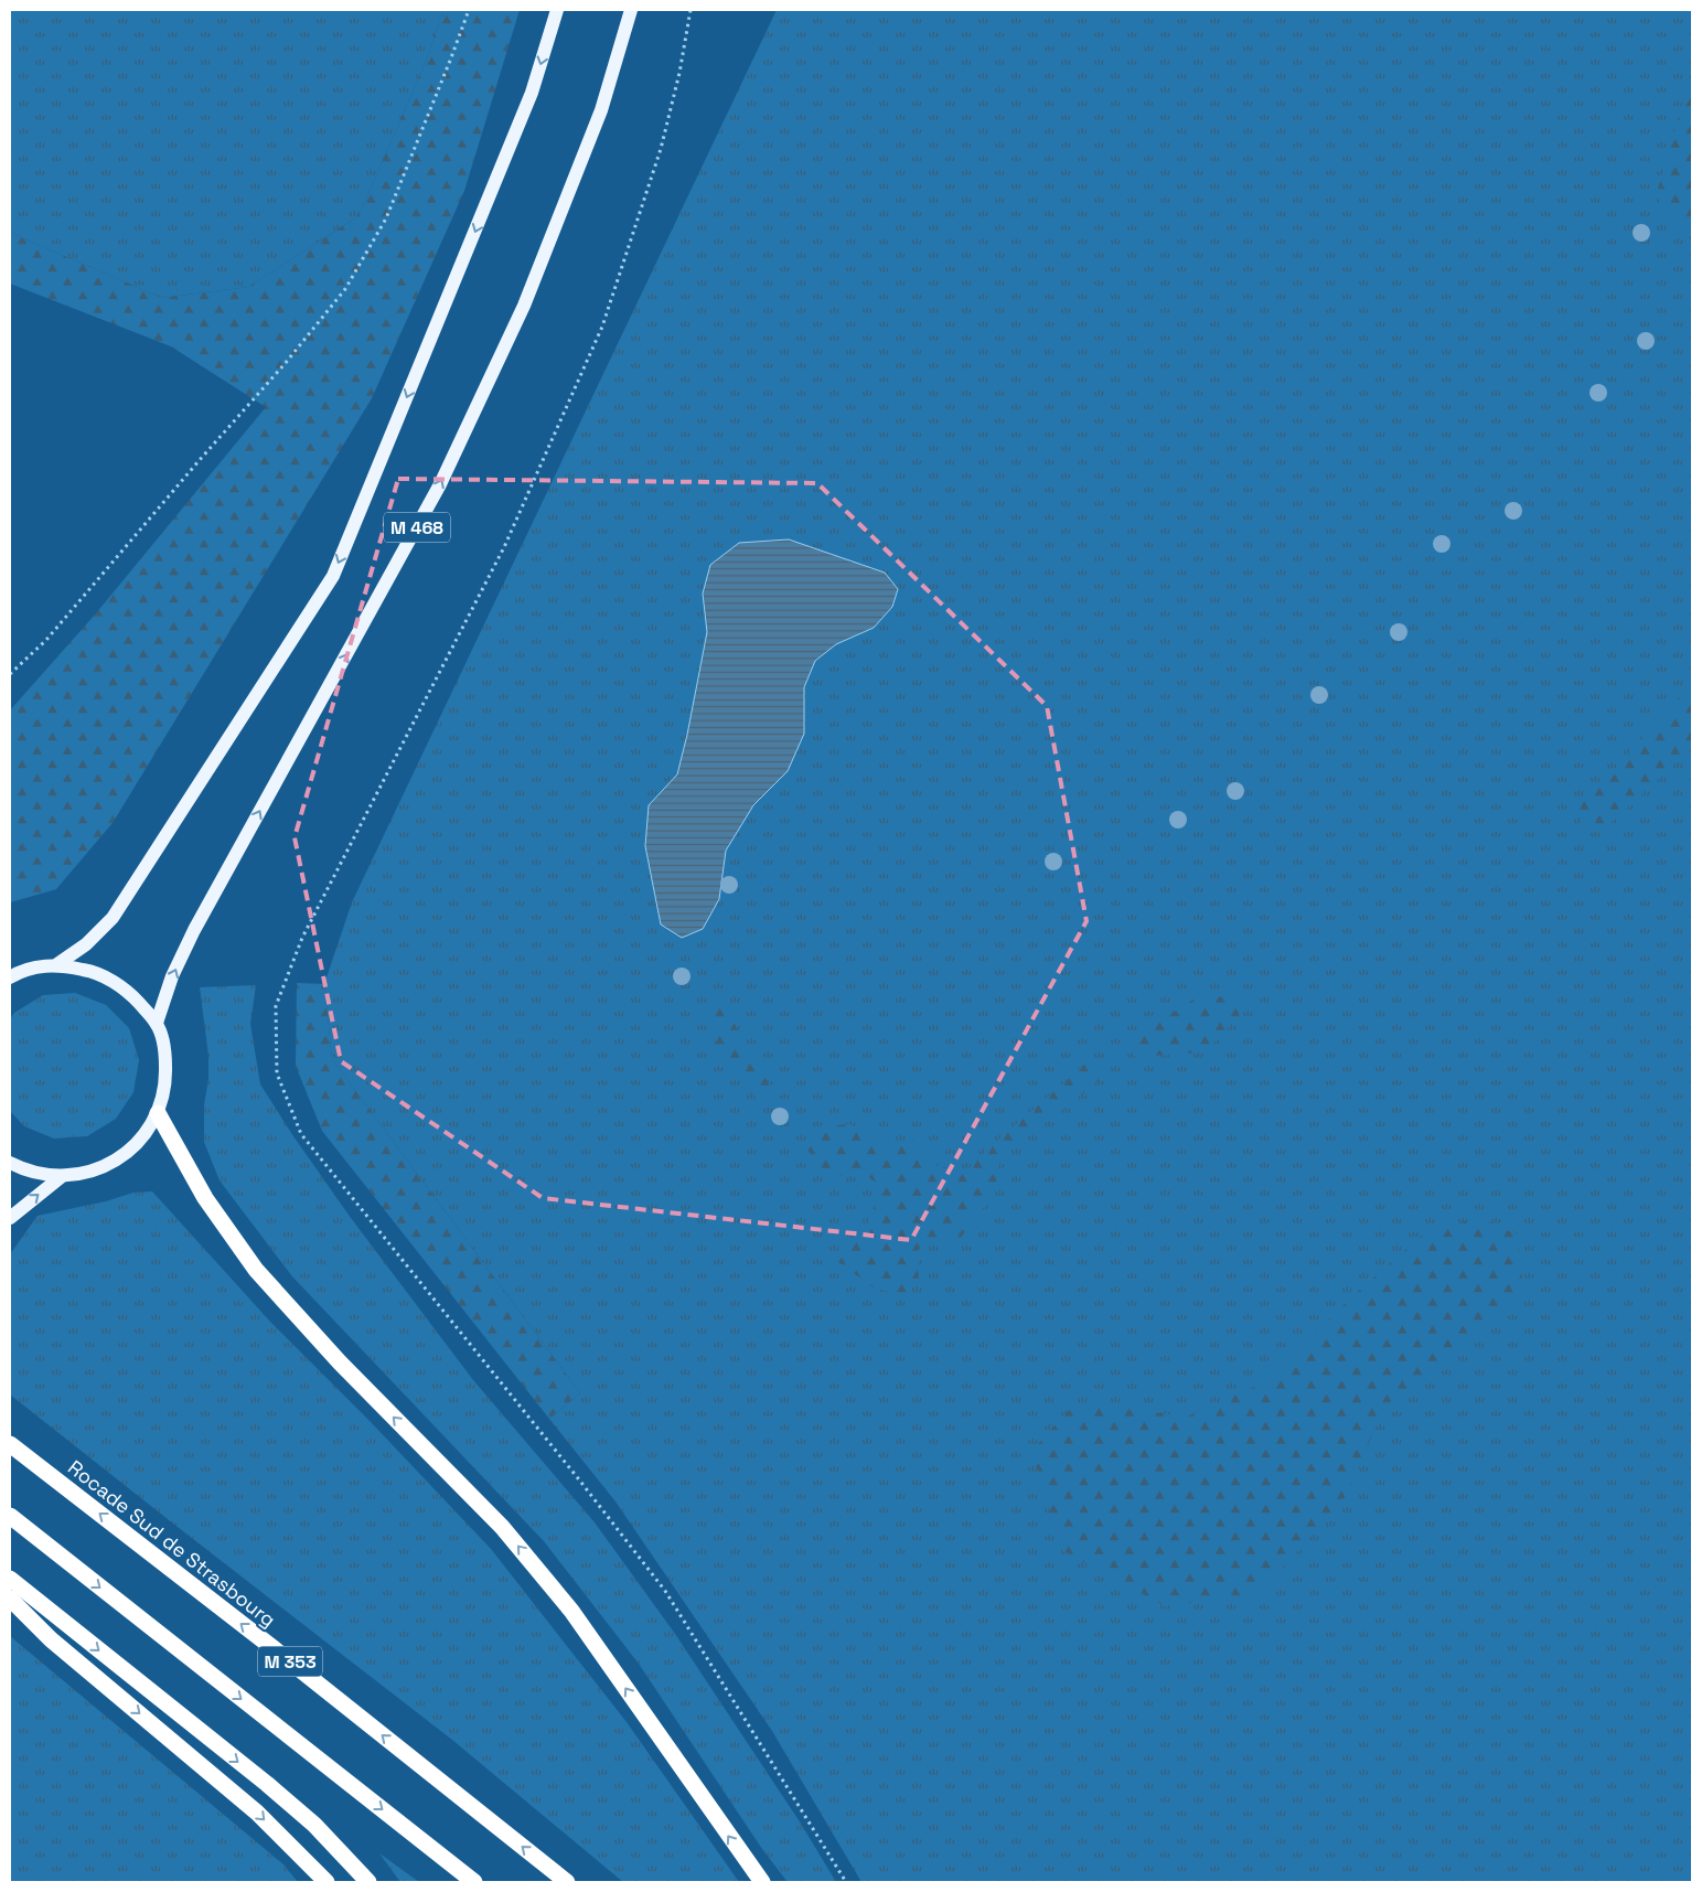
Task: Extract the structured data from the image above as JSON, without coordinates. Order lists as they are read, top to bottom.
{
  "streets": {
    "highway": ["Rocade Sud de Strasbourg", "M 353"],
    "main road": ["M 468"]
  }
}
